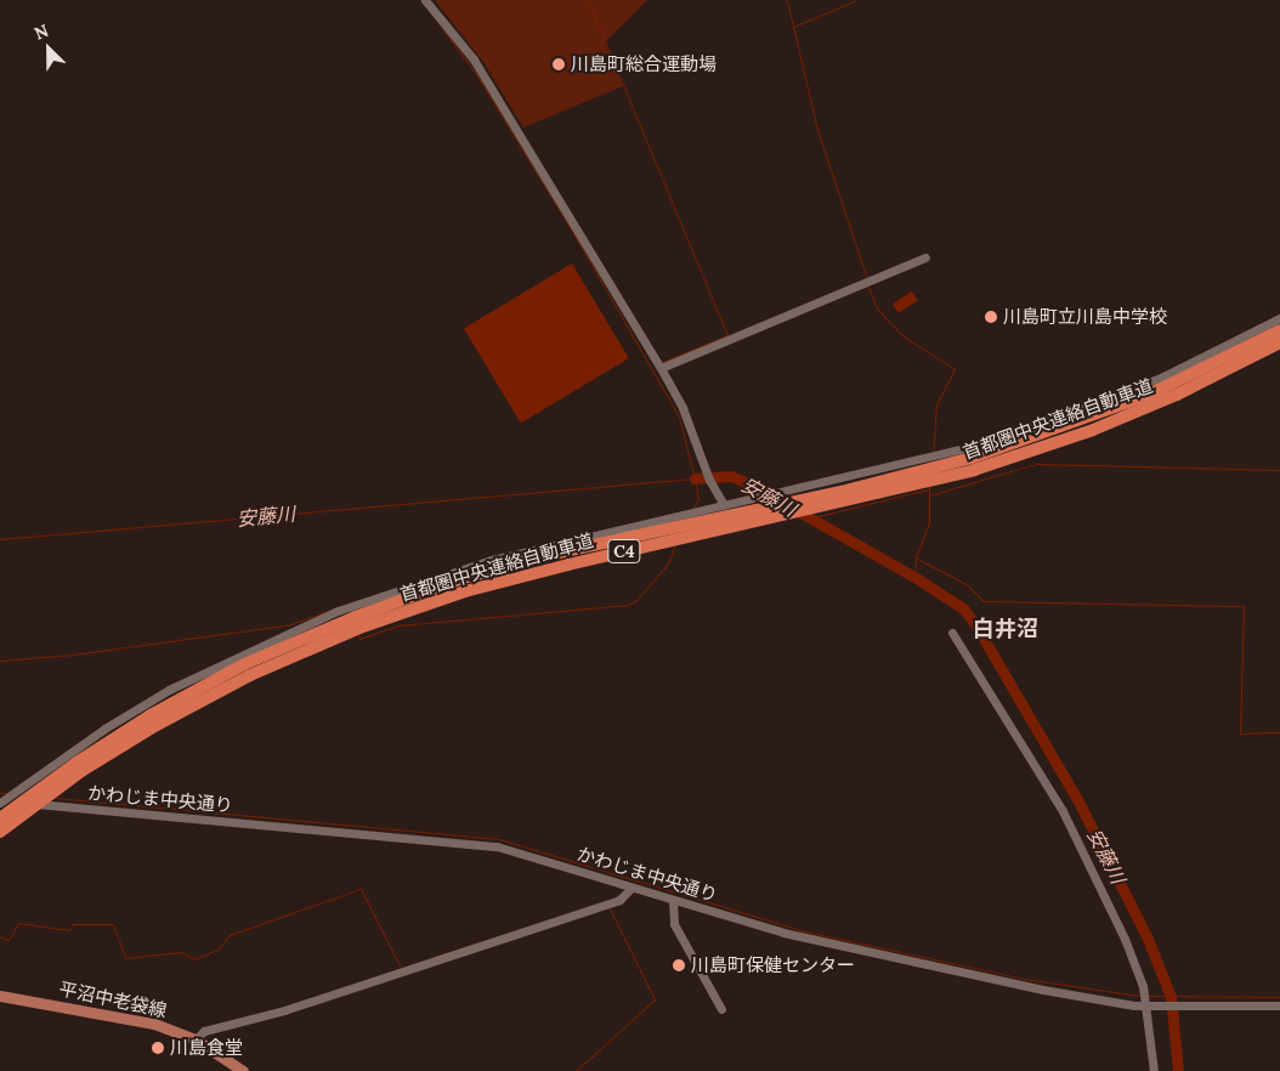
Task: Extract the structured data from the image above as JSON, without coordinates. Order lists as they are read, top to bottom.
{
  "streets": {
    "highway": ["首都圏中央連絡自動車道", "C4"],
    "main road": ["平沼中老袋線"],
    "street": ["かわじま中央通り"]
  },
  "districts": ["白井沼"],
  "water": ["安藤川"],
  "places": [
    "川島町総合運動場",
    "川島町立川島中学校",
    "川島町保健センター",
    "川島食堂"
  ],
  "north": "top left"
}
